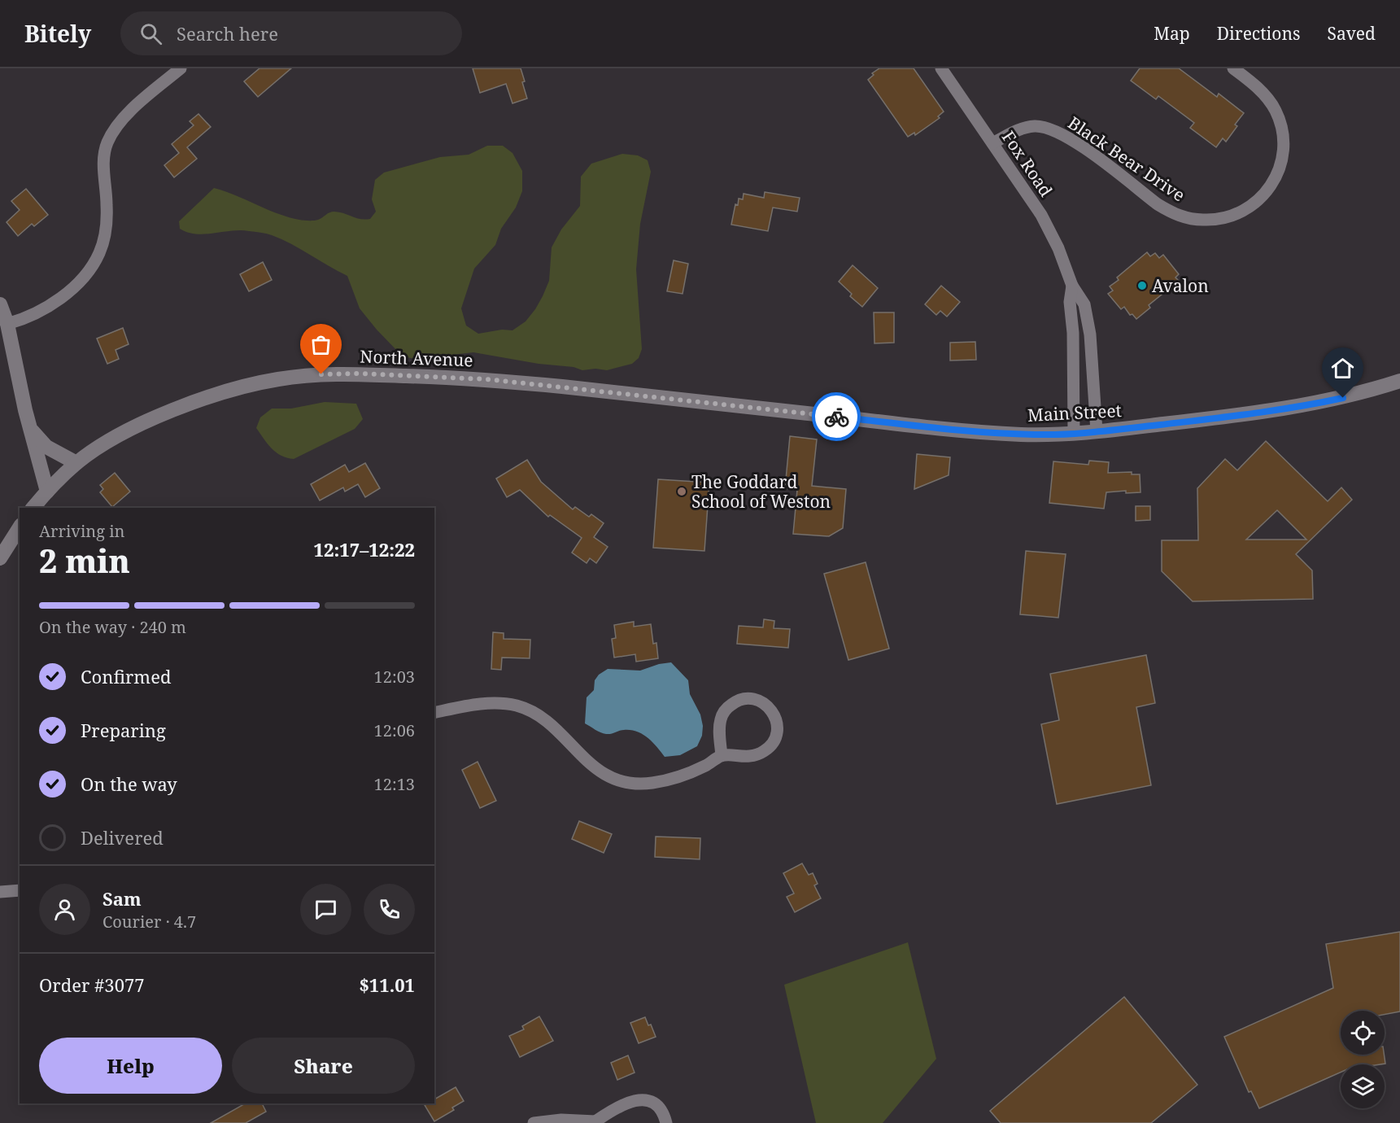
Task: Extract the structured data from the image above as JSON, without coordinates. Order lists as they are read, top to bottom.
{
  "streets": {
    "main road": ["North Avenue", "Main Street"],
    "street": ["Black Bear Drive", "Fox Road"]
  },
  "crossings": [
    ["Black Bear Drive", "Fox Road"],
    ["Fox Road", "Main Street"],
    ["North Avenue", "Main Street"]
  ],
  "places": ["Avalon", "The Goddard School of Weston"],
  "page": {
    "header": "Bitely",
    "search": "Search here",
    "nav": ["Map", "Directions", "Saved"],
    "heading": ["2 min", "Arriving in", "12:17–12:22"],
    "panel": [
      "Sam",
      "Courier · 4.7",
      "Order #3077",
      "$11.01"
    ],
    "bar": "On the way · 240 m",
    "list": [
      ["Confirmed", "12:03"],
      ["Preparing", "12:06"],
      ["On the way", "12:13"],
      "Delivered"
    ],
    "buttons": ["Help", "Share"]
  }
}
